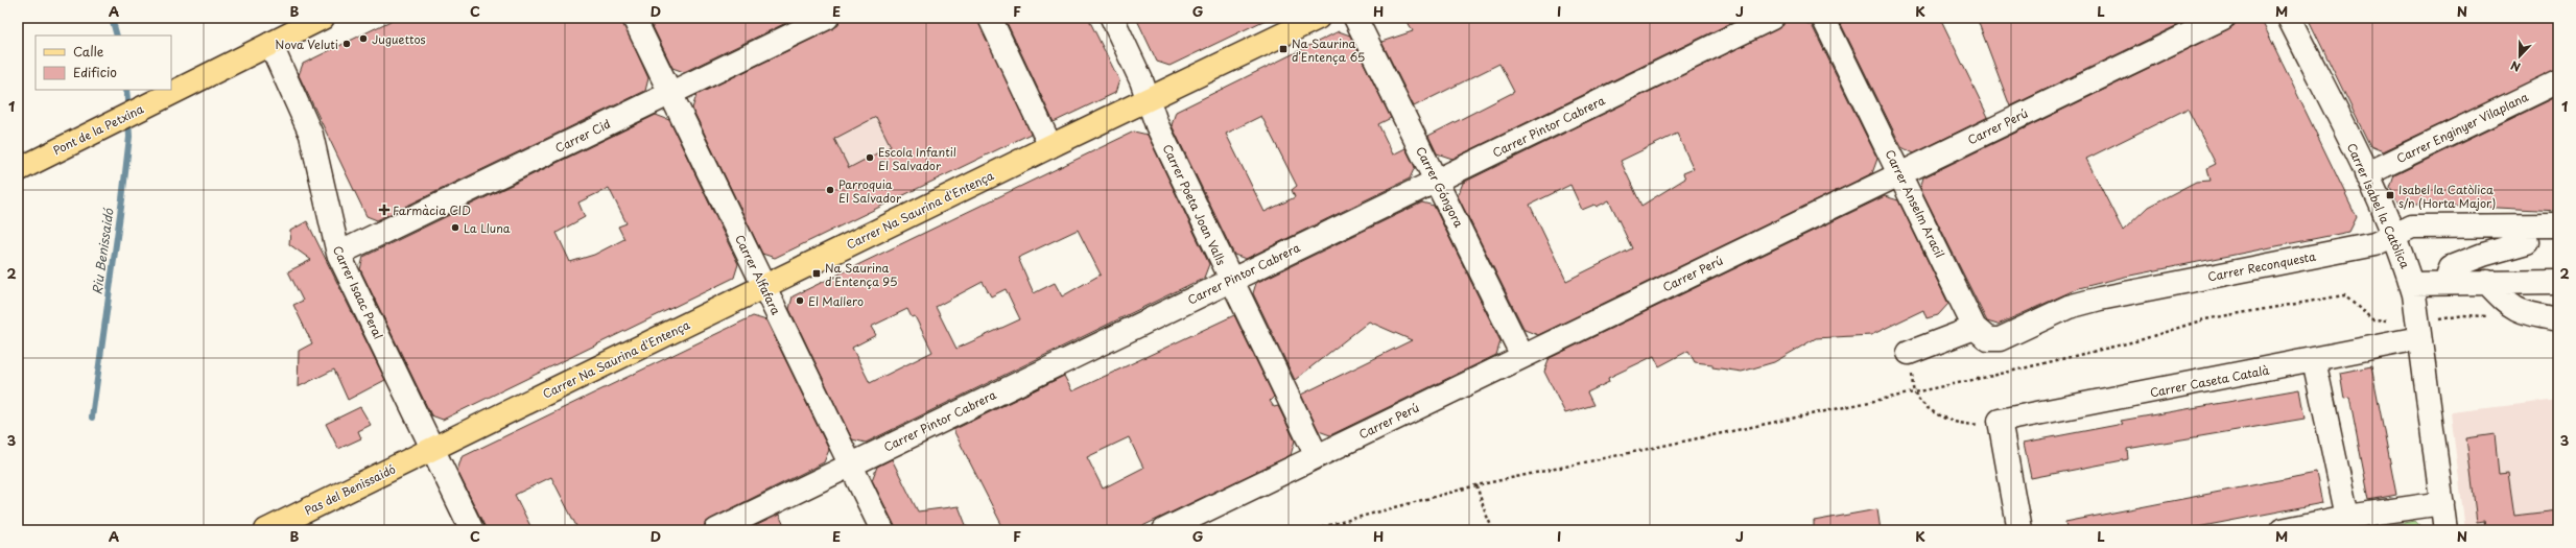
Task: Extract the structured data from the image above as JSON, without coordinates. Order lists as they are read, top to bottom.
{
  "streets": {
    "main road": ["Pont de la Petxina", "Carrer Na Saurina d'Entença", "Pas del Benissaidó"],
    "street": [
      "Carrer Pintor Cabrera",
      "Carrer Perú",
      "Carrer Enginyer Vilaplana",
      "Carrer Cid",
      "Carrer Góngora",
      "Carrer Anselm Aracil",
      "Carrer Poeta Joan Valls",
      "Carrer Isabel la Catòlica",
      "Carrer Reconquesta",
      "Carrer Alfafara",
      "Carrer Isaac Peral",
      "Carrer Caseta Català"
    ]
  },
  "crossings": [
    ["Carrer Pintor Cabrera", "Carrer Góngora"],
    ["Carrer Pintor Cabrera", "Carrer Poeta Joan Valls"],
    ["Carrer Pintor Cabrera", "Carrer Alfafara"],
    ["Carrer Perú", "Carrer Góngora"],
    ["Carrer Perú", "Carrer Anselm Aracil"],
    ["Carrer Perú", "Carrer Poeta Joan Valls"],
    ["Carrer Enginyer Vilaplana", "Carrer Isabel la Catòlica"],
    ["Pont de la Petxina", "Carrer Isaac Peral"],
    ["Carrer Cid", "Carrer Alfafara"],
    ["Carrer Cid", "Carrer Isaac Peral"],
    ["Carrer Anselm Aracil", "Carrer Reconquesta"],
    ["Carrer Poeta Joan Valls", "Carrer Na Saurina d'Entença"],
    ["Carrer Isabel la Catòlica", "Carrer Reconquesta"],
    ["Carrer Isabel la Catòlica", "Carrer Caseta Català"],
    ["Carrer Na Saurina d'Entença", "Carrer Alfafara"],
    ["Carrer Na Saurina d'Entença", "Carrer Isaac Peral"],
    ["Carrer Na Saurina d'Entença", "Pas del Benissaidó"],
    ["Carrer Isaac Peral", "Pas del Benissaidó"]
  ],
  "water": ["Riu Benissaidó"],
  "places": {
    "other": [
      "Juguettos",
      "Nova Veluti",
      "Escola Infantil El Salvador",
      "Parroquia El Salvador",
      "La Lluna",
      "El Mallero"
    ],
    "transit": ["Na Saurina d’Entença 65", "Isabel la Catòlica s/n (Horta Major)", "Na Saurina d'Entença 95"],
    "health": ["Farmàcia CID"]
  },
  "legend": ["Calle", "Edificio"],
  "north": "bottom",
  "grid": {
    "columns": [
      "A",
      "B",
      "C",
      "D",
      "E",
      "F",
      "G",
      "H",
      "I",
      "J",
      "K",
      "L",
      "M",
      "N"
    ],
    "rows": ["1", "2", "3"]
  }
}
